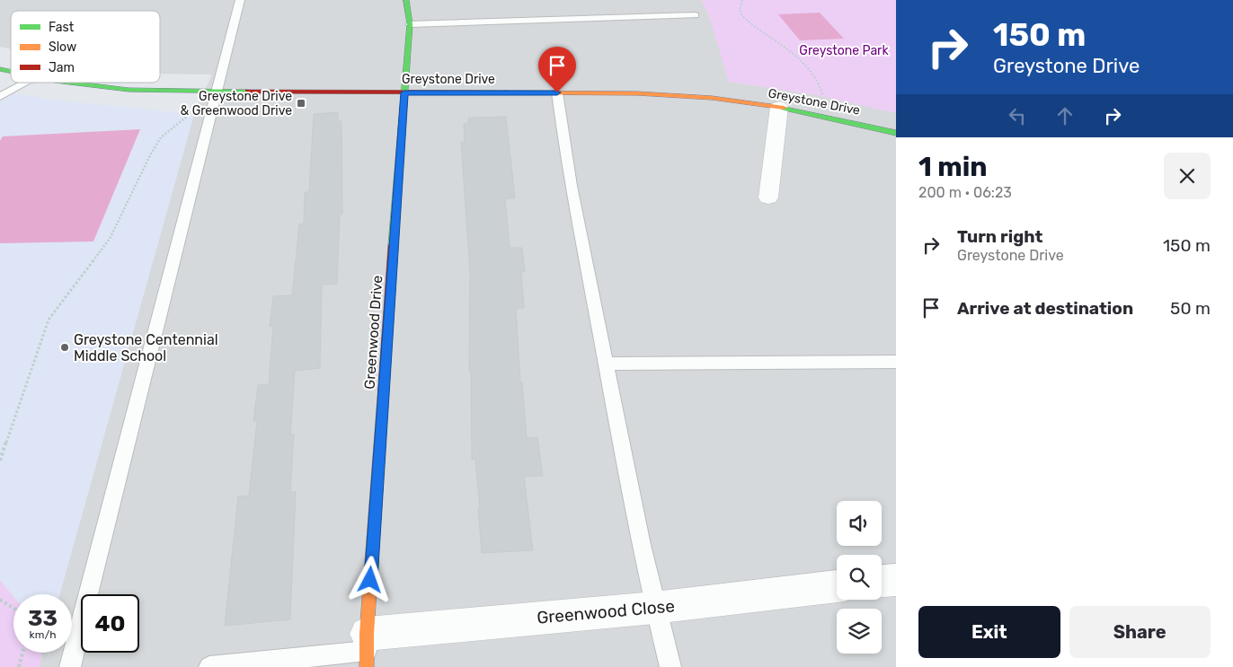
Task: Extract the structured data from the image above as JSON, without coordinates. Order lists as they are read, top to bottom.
{
  "streets": {
    "street": ["Greystone Drive", "Greenwood Drive", "Greenwood Close"]
  },
  "crossings": [
    ["Greystone Drive", "Greenwood Drive"],
    ["Greenwood Drive", "Greenwood Close"]
  ],
  "parks": ["Greystone Park"],
  "places": {
    "transit": ["Greystone Drive & Greenwood Drive"],
    "other": ["Greystone Centennial Middle School"]
  },
  "legend": ["Fast", "Slow", "Jam"],
  "page": {
    "turn": ["150 m", "Greystone Drive"],
    "heading": ["1 min", "200 m · 06:23"],
    "list": [
      {
        "name": "Turn right",
        "note": "Greystone Drive",
        "value": "150 m"
      },
      {
        "name": "Arrive at destination",
        "value": "50 m"
      }
    ],
    "speed": "33 km/h",
    "limit": "40",
    "buttons": ["Exit", "Share"]
  }
}
